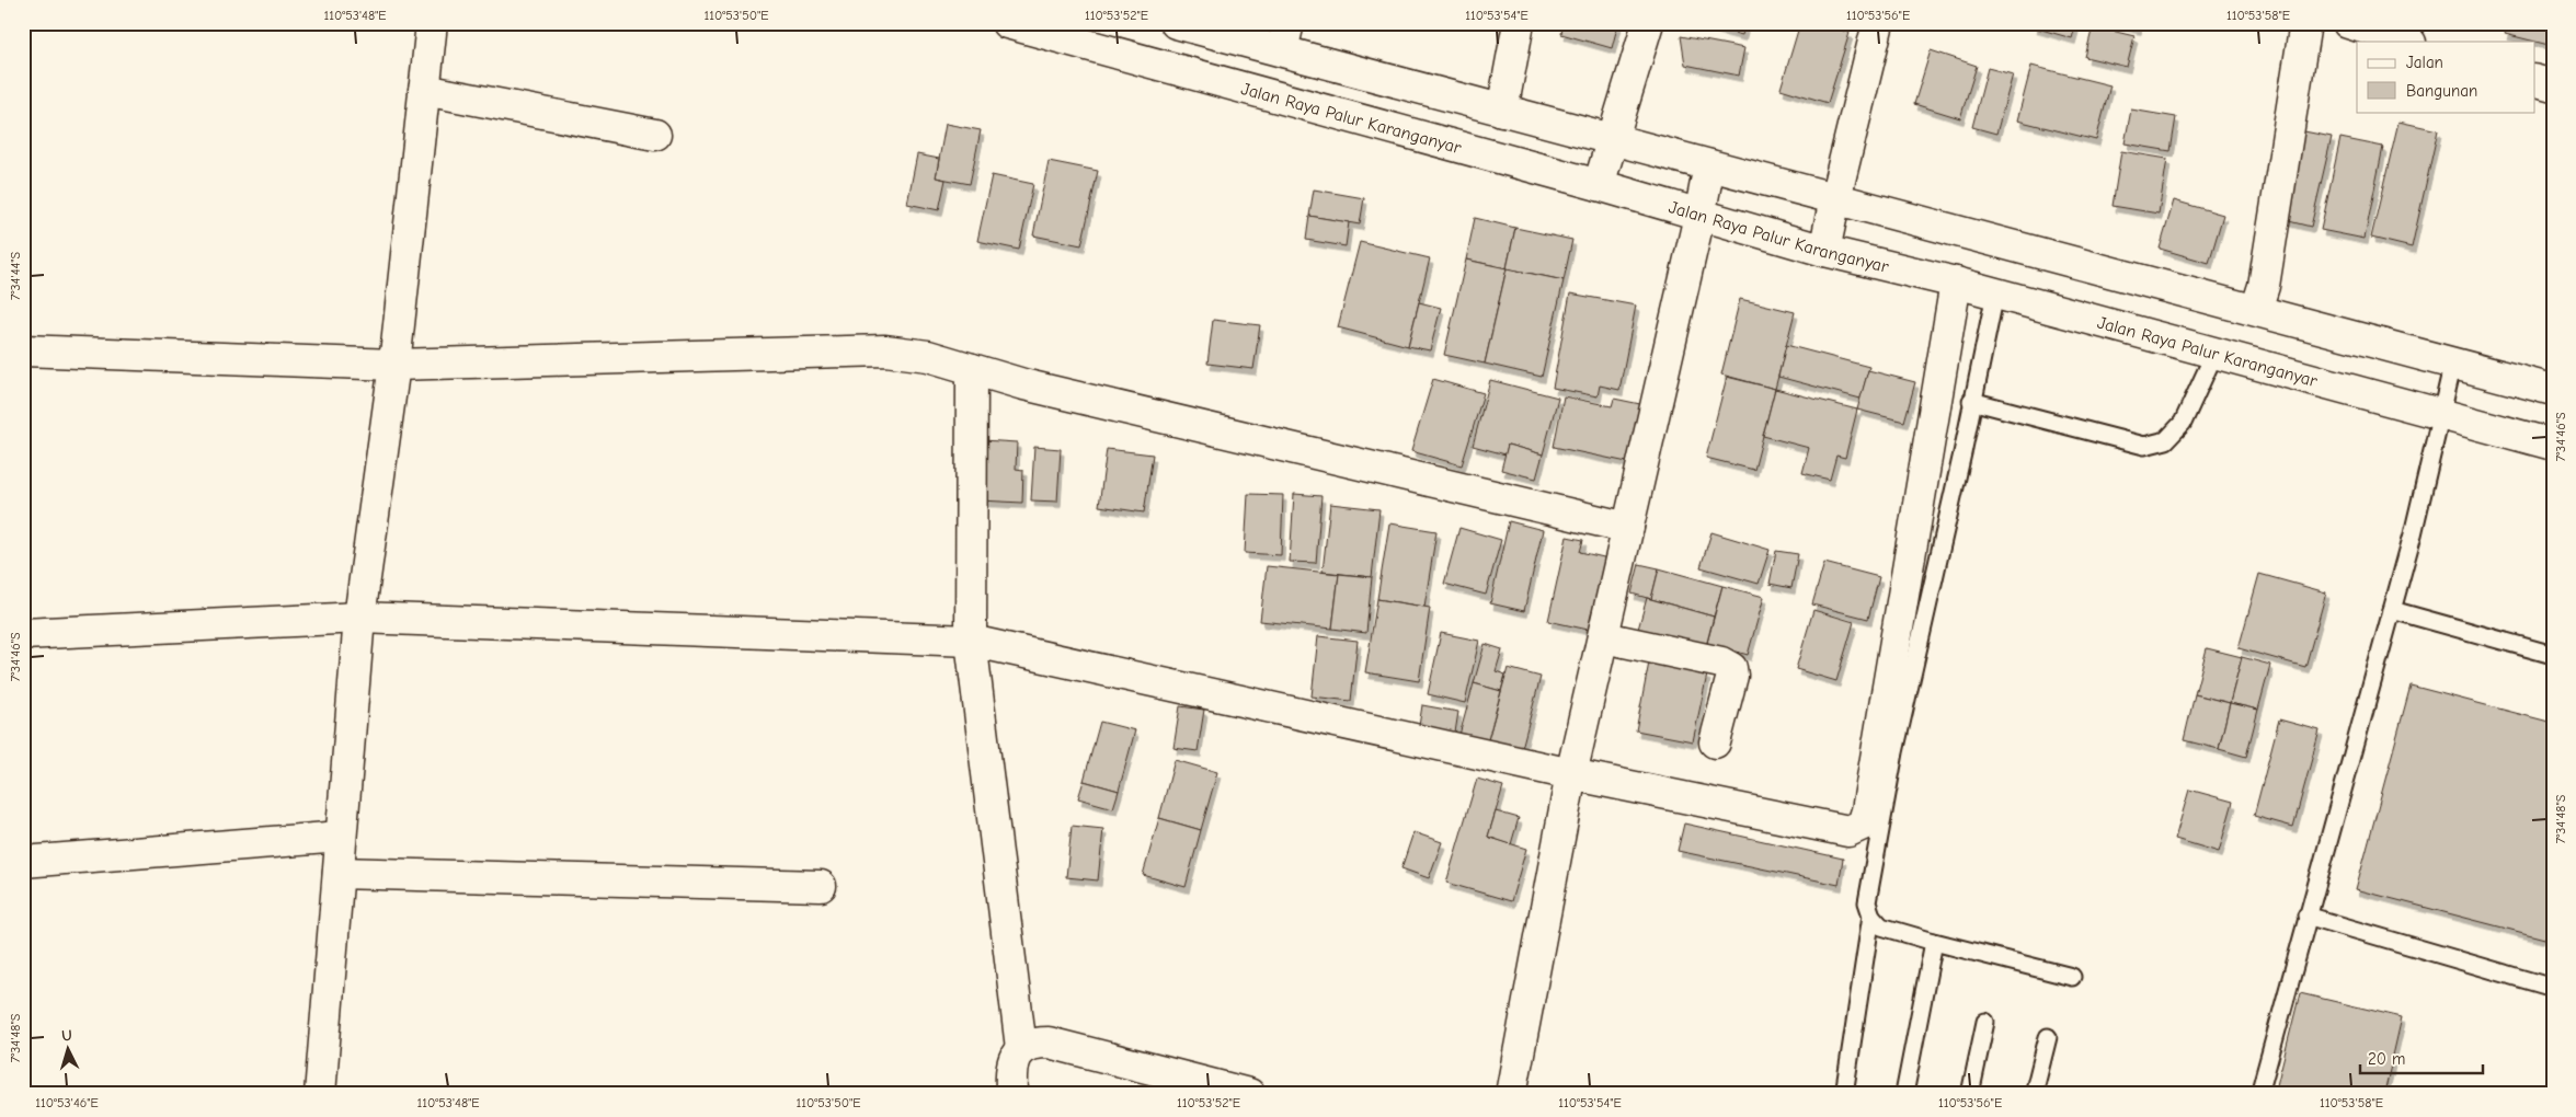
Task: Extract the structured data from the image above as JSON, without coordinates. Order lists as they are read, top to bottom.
{
  "streets": {
    "street": ["Jalan Raya Palur Karanganyar"]
  },
  "legend": ["Jalan", "Bangunan"],
  "scale_bar": "20 m",
  "north": "top",
  "coordinates": [
    "110°53'48\"E",
    "110°53'50\"E",
    "110°53'52\"E",
    "110°53'54\"E",
    "110°53'56\"E",
    "110°53'58\"E",
    "7°34'44\"S",
    "7°34'46\"S",
    "7°34'48\"S",
    "110°53'46\"E"
  ]
}
